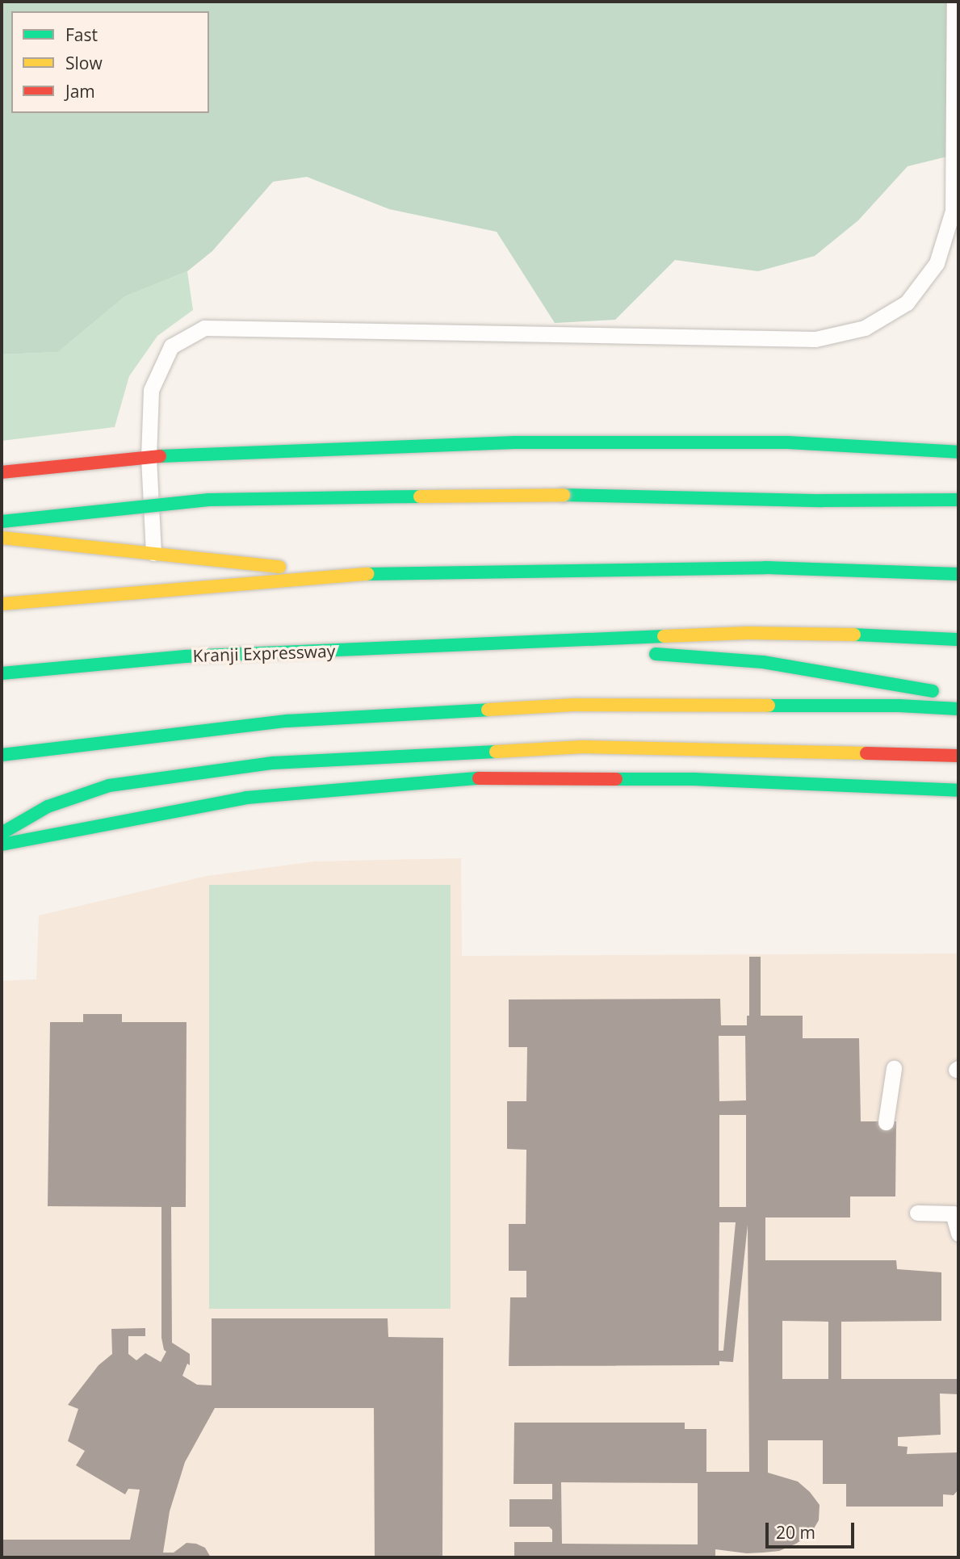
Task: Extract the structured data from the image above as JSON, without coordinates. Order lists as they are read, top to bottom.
{
  "streets": {
    "highway": ["Kranji Expressway"]
  },
  "legend": ["Fast", "Slow", "Jam"],
  "scale_bar": "20 m"
}
